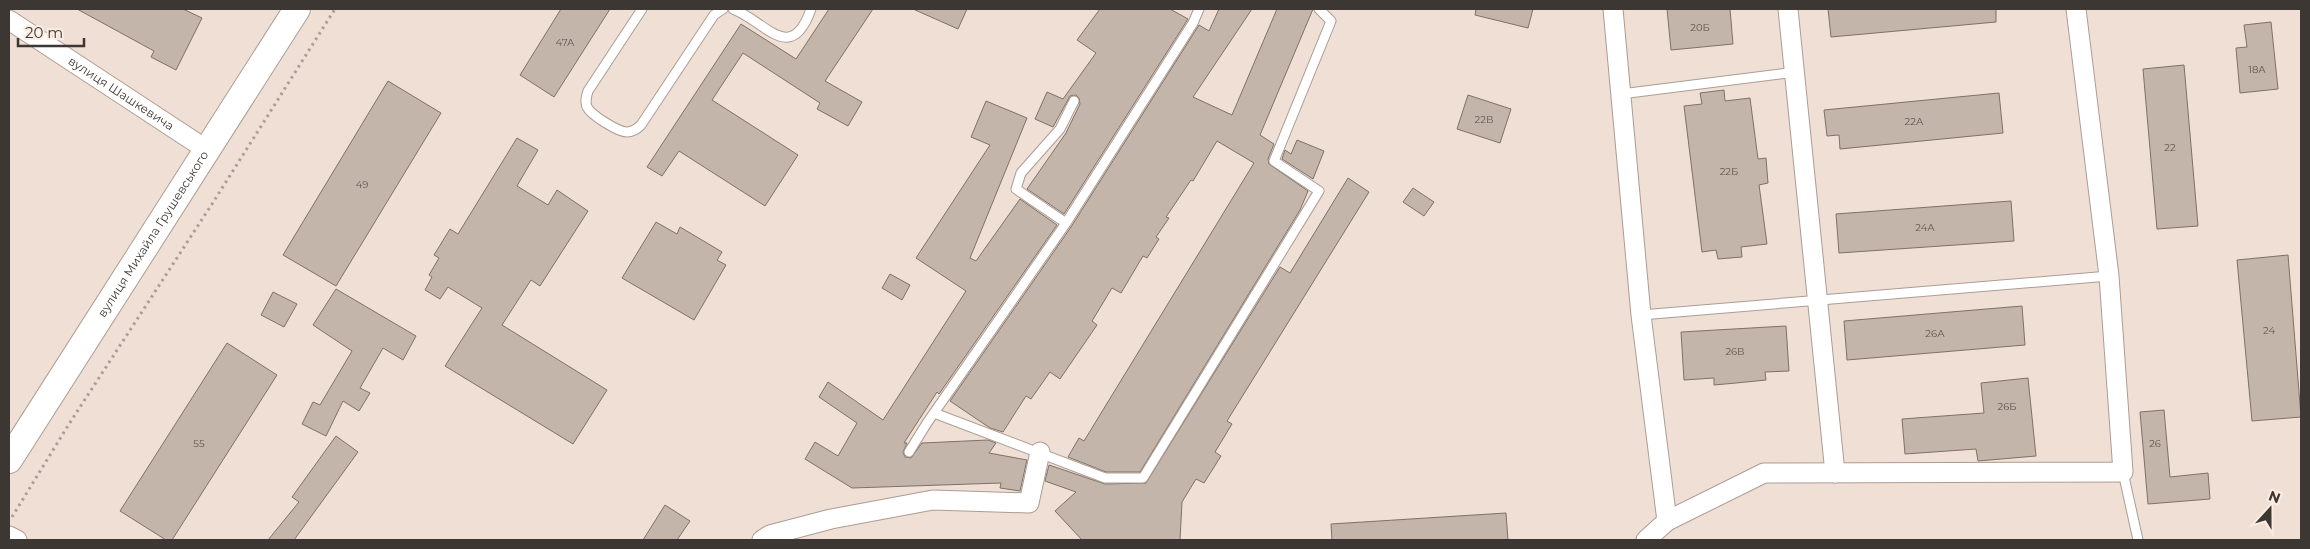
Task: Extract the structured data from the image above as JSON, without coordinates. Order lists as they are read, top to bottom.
{
  "streets": {
    "main road": ["вулиця Михайла Грушевського"],
    "street": ["вулиця Шашкевича"]
  },
  "crossings": [
    ["вулиця Шашкевича", "вулиця Михайла Грушевського"]
  ],
  "house_numbers": [
    "20Б",
    "47А",
    "18А",
    "22В",
    "22А",
    "22",
    "22Б",
    "49",
    "24А",
    "24",
    "26А",
    "26В",
    "26Б",
    "55",
    "26"
  ],
  "scale_bar": "20 m",
  "north": "top"
}
